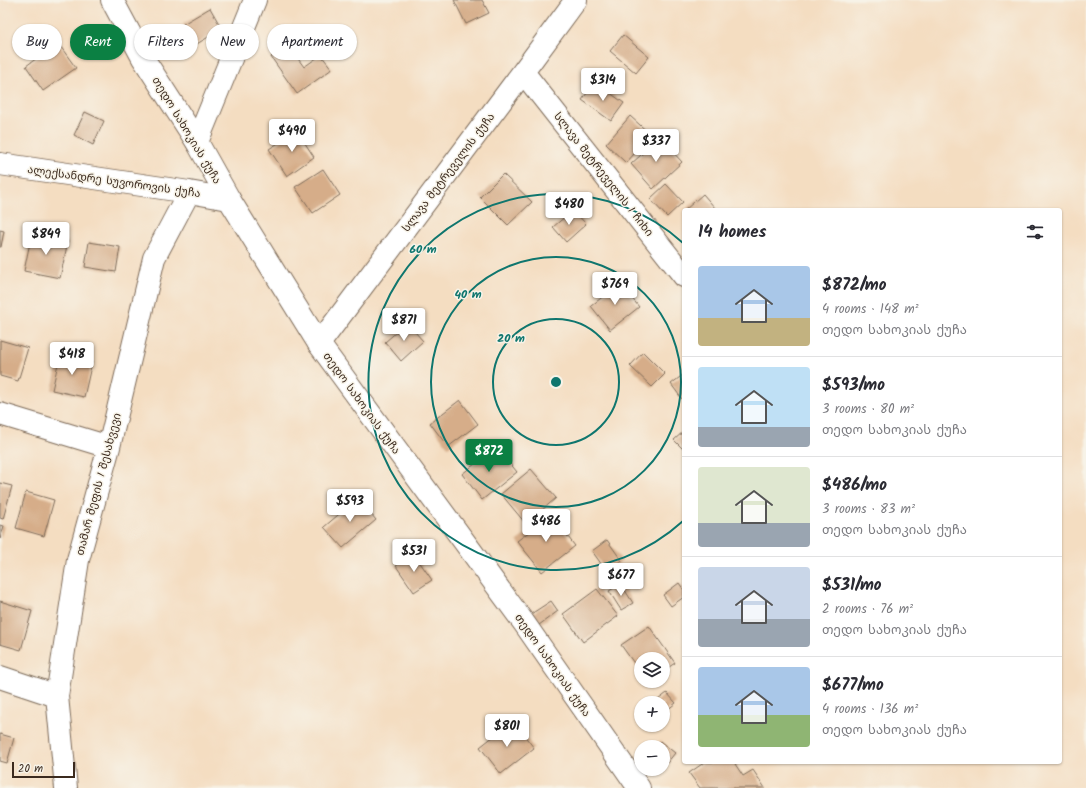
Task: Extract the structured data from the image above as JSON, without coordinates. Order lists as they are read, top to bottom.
{
  "streets": {
    "street": [
      "თედო სახოკიას ქუჩა",
      "სლავა მეტრეველის ქუჩა",
      "სლავა მეტრეველის I ჩიხი",
      "ალექსანდრე სუვოროვის ქუჩა",
      "თამარ მეფის I შესახვევი"
    ]
  },
  "crossings": [
    ["თედო სახოკიას ქუჩა", "სლავა მეტრეველის ქუჩა"],
    ["თედო სახოკიას ქუჩა", "ალექსანდრე სუვოროვის ქუჩა"],
    ["სლავა მეტრეველის ქუჩა", "სლავა მეტრეველის I ჩიხი"],
    ["ალექსანდრე სუვოროვის ქუჩა", "თამარ მეფის I შესახვევი"]
  ],
  "scale_bar": "20 m",
  "page": {
    "chip": [
      "Buy",
      "Rent",
      "Filters",
      "New",
      "Apartment"
    ],
    "price": [
      "$314",
      "$490",
      "$337",
      "$480",
      "$849",
      "$769",
      "$871",
      "$418",
      "$872",
      "$593",
      "$486",
      "$531",
      "$677",
      "$801"
    ],
    "heading": "14 homes",
    "list": [
      {
        "name": "$872/mo",
        "note": "4 rooms · 148 m² · თედო სახოკიას ქუჩა"
      },
      {
        "name": "$593/mo",
        "note": "3 rooms · 80 m² · თედო სახოკიას ქუჩა"
      },
      {
        "name": "$486/mo",
        "note": "3 rooms · 83 m² · თედო სახოკიას ქუჩა"
      },
      {
        "name": "$531/mo",
        "note": "2 rooms · 76 m² · თედო სახოკიას ქუჩა"
      },
      {
        "name": "$677/mo",
        "note": "4 rooms · 136 m² · თედო სახოკიას ქუჩა"
      }
    ],
    "map_buttons": ["+", "−"],
    "scale": "20 m"
  },
  "rings": ["60 m", "40 m", "20 m"]
}
